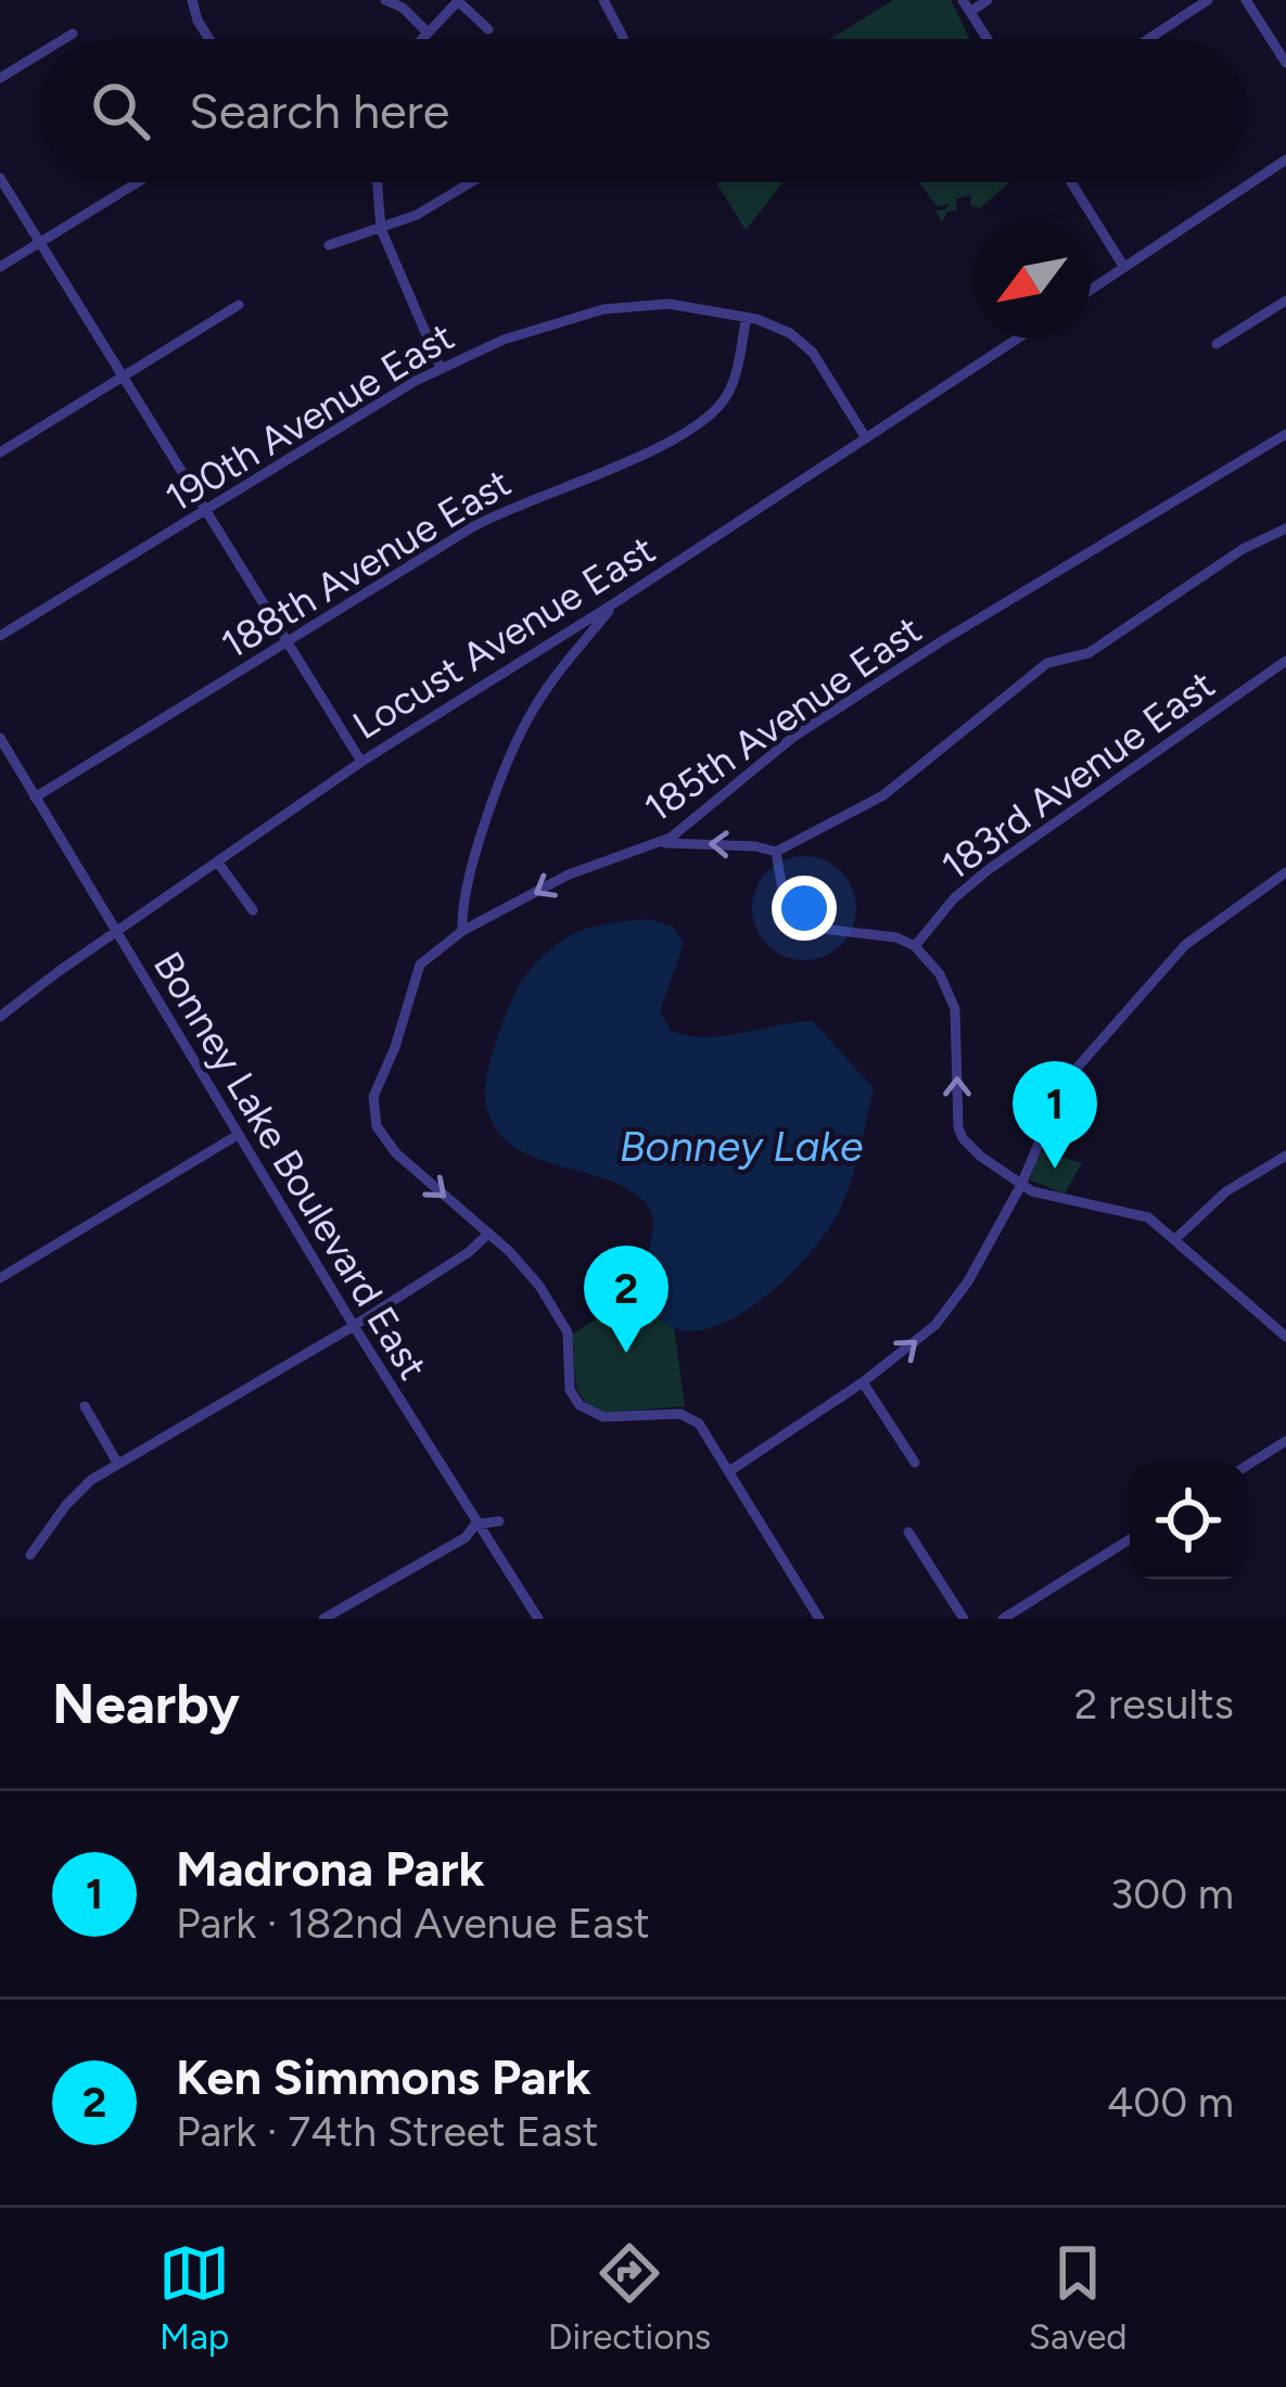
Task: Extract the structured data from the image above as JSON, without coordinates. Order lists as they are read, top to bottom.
{
  "streets": {
    "street": [
      "190th Avenue East",
      "188th Avenue East",
      "Locust Avenue East",
      "185th Avenue East",
      "183rd Avenue East",
      "Bonney Lake Boulevard East"
    ]
  },
  "crossings": [
    ["190th Avenue East", "188th Avenue East"],
    ["190th Avenue East", "Locust Avenue East"],
    ["188th Avenue East", "Bonney Lake Boulevard East"],
    ["Locust Avenue East", "Bonney Lake Boulevard East"]
  ],
  "water": ["Bonney Lake"],
  "north": "bottom left",
  "page": {
    "search": "Search here",
    "pins": ["1", "2"],
    "heading": ["Nearby", "2 results"],
    "list": [
      {
        "mark": "1",
        "name": "Madrona Park",
        "note": "Park · 182nd Avenue East",
        "value": "300 m"
      },
      {
        "mark": "2",
        "name": "Ken Simmons Park",
        "note": "Park · 74th Street East",
        "value": "400 m"
      }
    ],
    "nav": ["Map", "Directions", "Saved"]
  }
}
